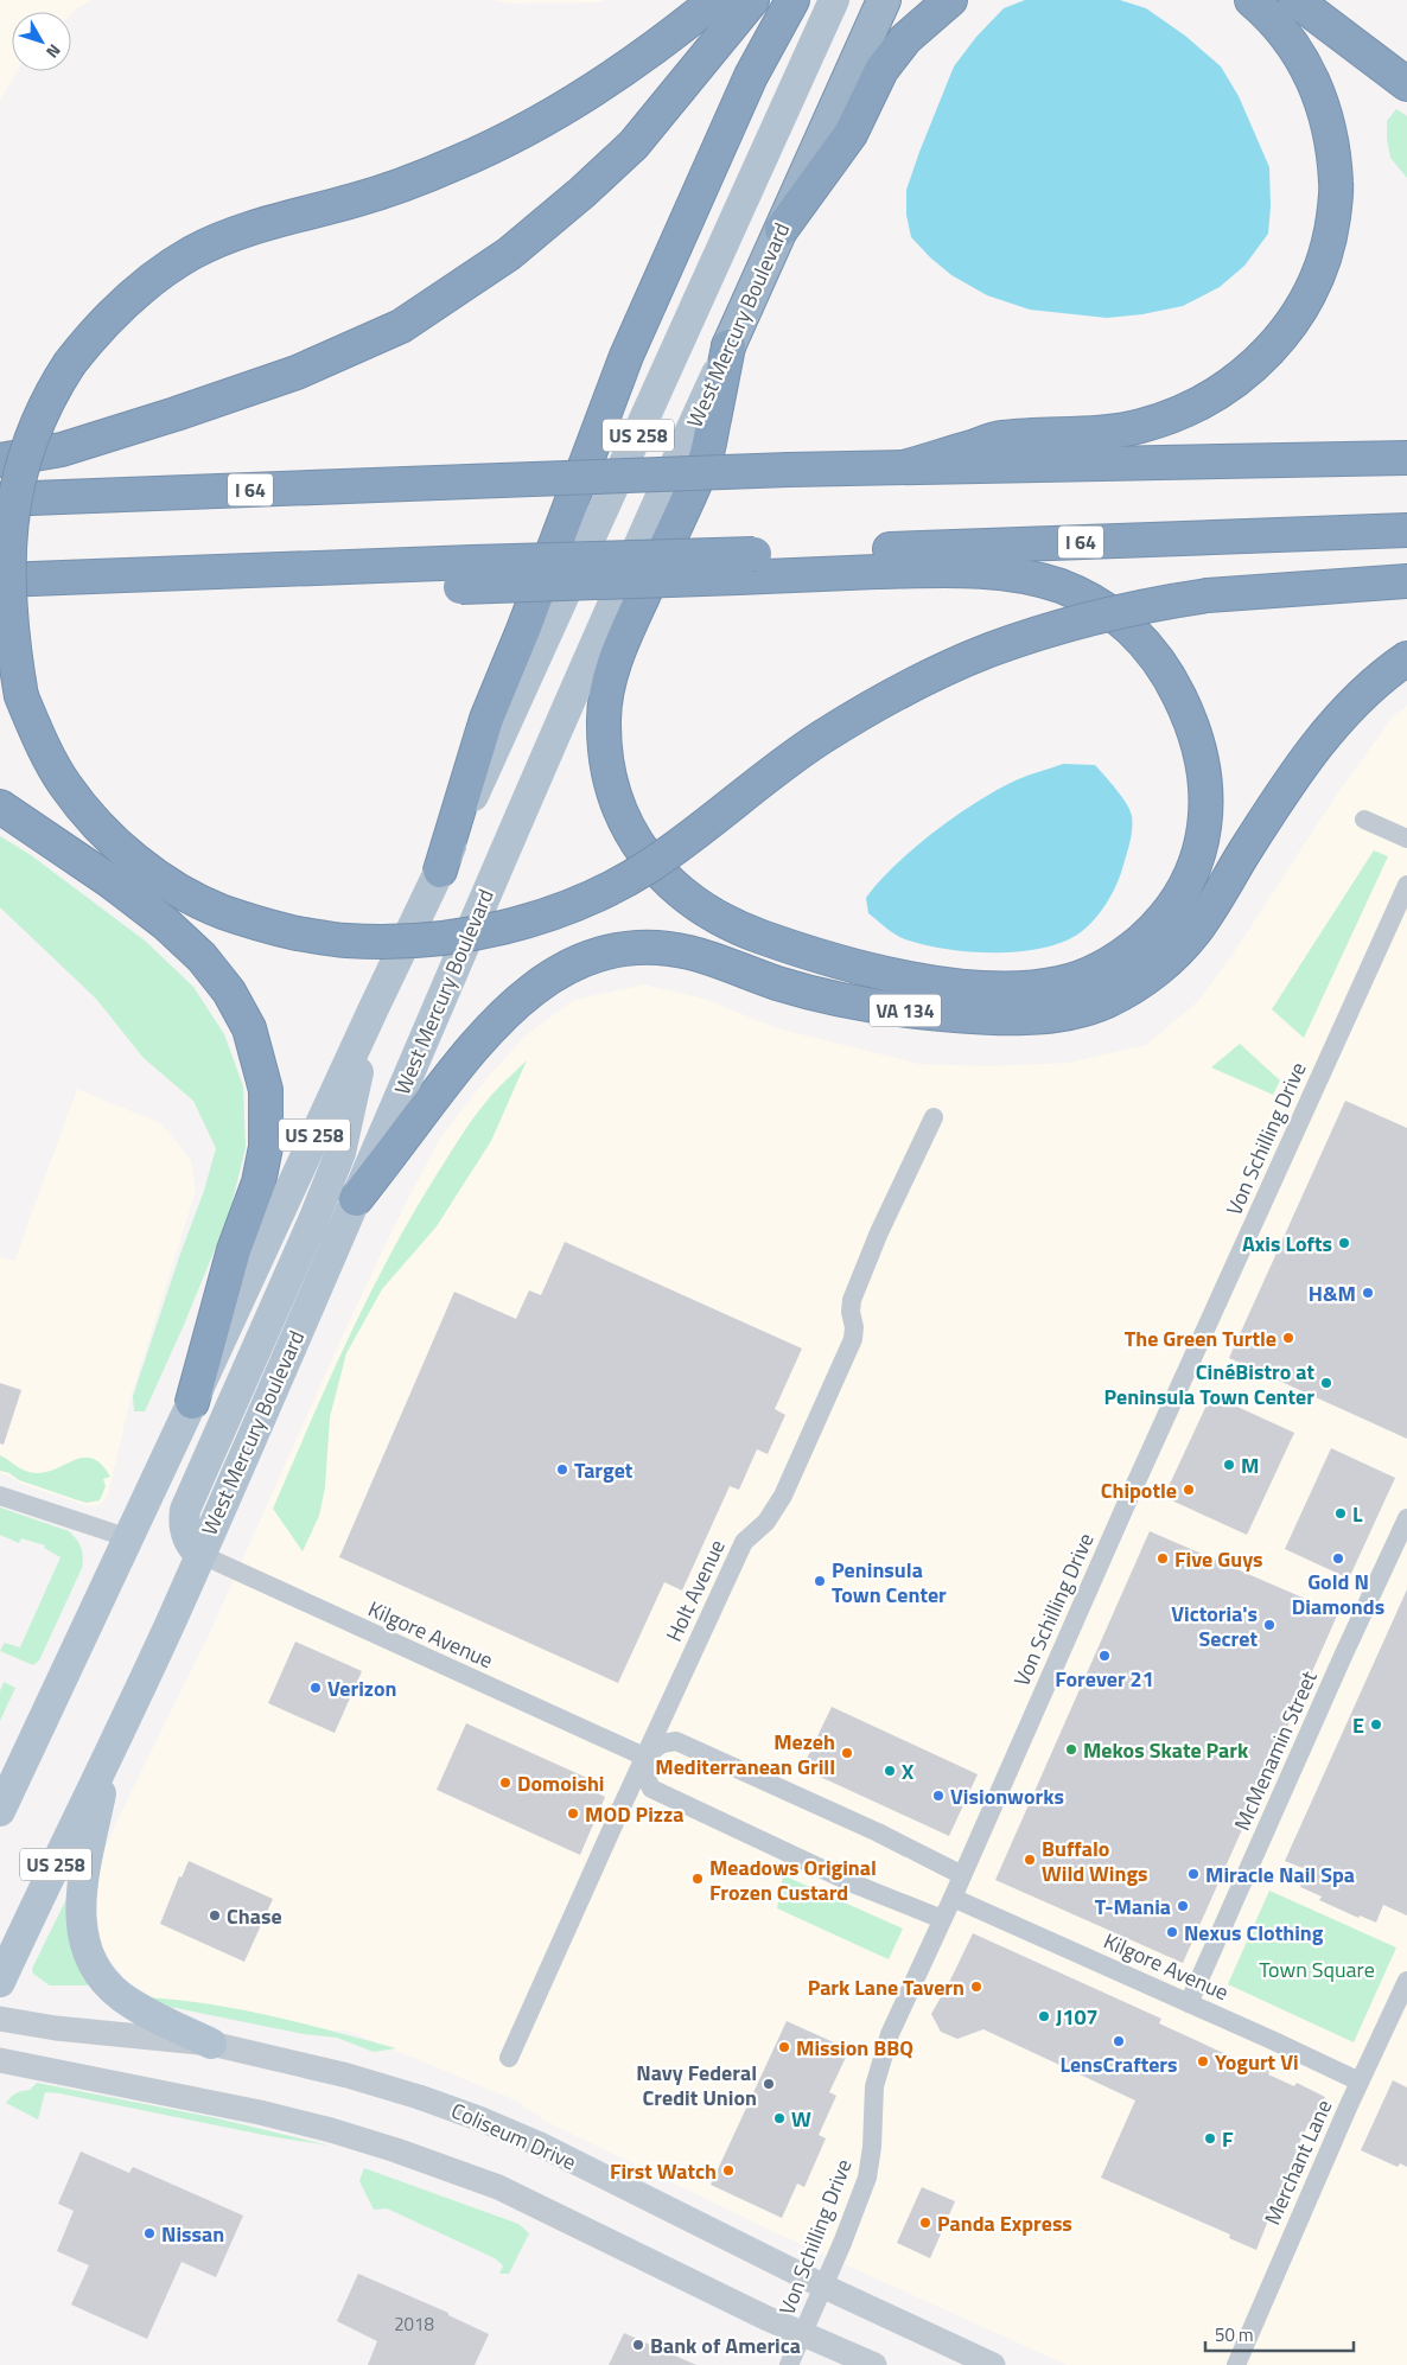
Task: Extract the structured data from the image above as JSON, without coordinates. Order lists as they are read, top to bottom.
{
  "streets": {
    "highway": [
      "West Mercury Boulevard",
      "US 258",
      "I 64",
      "VA 134"
    ],
    "street": [
      "Von Schilling Drive",
      "Holt Avenue",
      "Kilgore Avenue",
      "McMenamin Street",
      "Coliseum Drive",
      "Merchant Lane"
    ]
  },
  "crossings": [
    ["West Mercury Boulevard", "VA 134"],
    ["West Mercury Boulevard", "Kilgore Avenue"],
    ["Von Schilling Drive", "Kilgore Avenue"],
    ["Von Schilling Drive", "Coliseum Drive"],
    ["Holt Avenue", "Kilgore Avenue"],
    ["Kilgore Avenue", "McMenamin Street"],
    ["Kilgore Avenue", "Merchant Lane"]
  ],
  "parks": ["Town Square"],
  "places": [
    "Axis Lofts",
    "H&M",
    "The Green Turtle",
    "CinéBistro at Peninsula Town Center",
    "M",
    "Target",
    "Chipotle",
    "L",
    "Five Guys",
    "Gold N Diamonds",
    "Peninsula Town Center",
    "Victoria's Secret",
    "Forever 21",
    "Verizon",
    "E",
    "Mekos Skate Park",
    "Mezeh Mediterranean Grill",
    "X",
    "Domoishi",
    "Visionworks",
    "MOD Pizza",
    "Buffalo Wild Wings",
    "Miracle Nail Spa",
    "Meadows Original Frozen Custard",
    "T-Mania",
    "Chase",
    "Nexus Clothing",
    "Park Lane Tavern",
    "J107",
    "LensCrafters",
    "Mission BBQ",
    "Yogurt Vi",
    "Navy Federal Credit Union",
    "W",
    "F",
    "First Watch",
    "Panda Express",
    "Nissan",
    "Bank of America"
  ],
  "house_numbers": ["2018"],
  "scale_bar": "50 m",
  "north": "bottom right"
}
